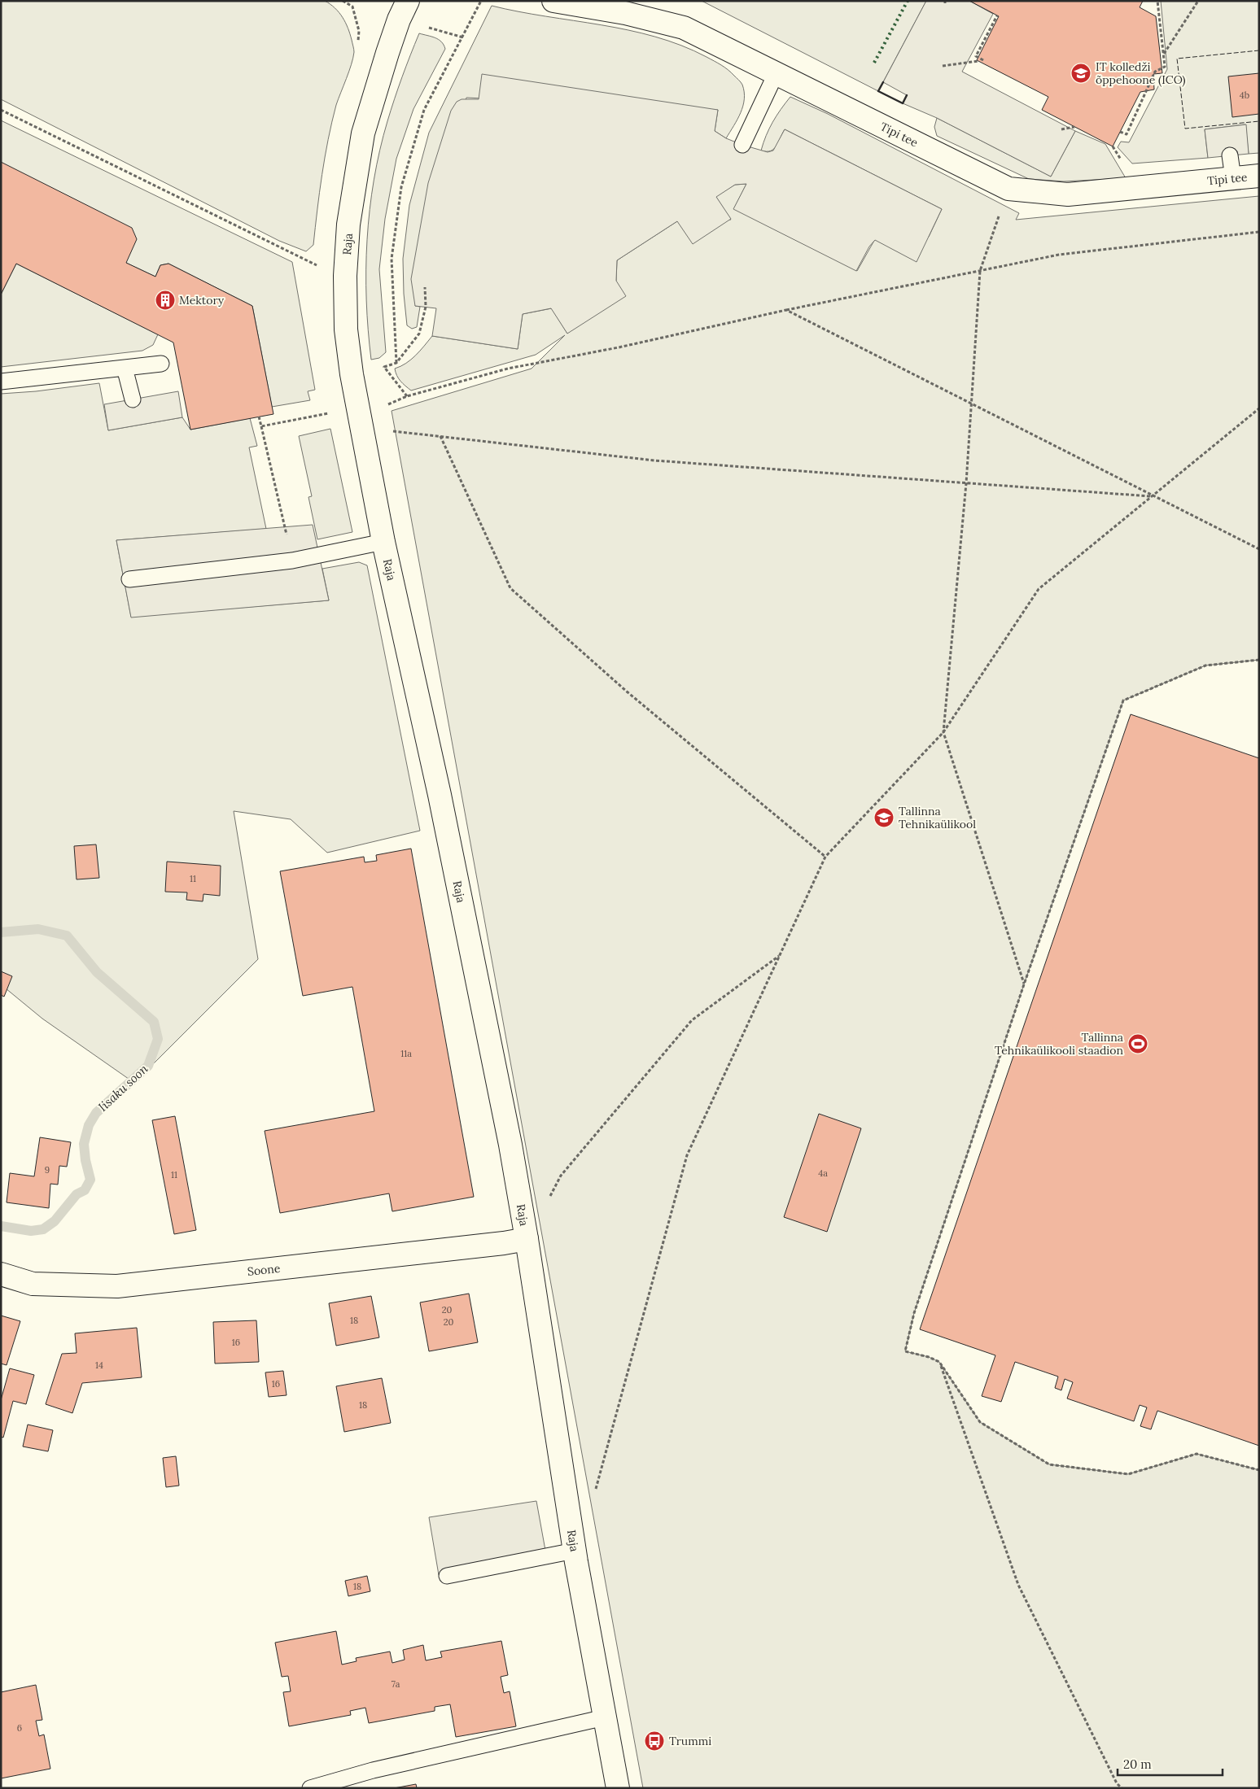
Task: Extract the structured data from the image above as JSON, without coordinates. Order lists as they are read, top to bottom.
{
  "streets": {
    "street": ["Tipi tee", "Raja", "Soone"]
  },
  "crossings": [
    ["Raja", "Soone"]
  ],
  "water": ["Iisaku soon"],
  "places": {
    "school or university": ["IT kolledži õppehoone (ICO)", "Tallinna Tehnikaülikool"],
    "building": ["Mektory"],
    "sports": ["Tallinna Tehnikaülikooli staadion"],
    "bus stop": ["Trummi"]
  },
  "house_numbers": [
    "4b",
    "11",
    "11a",
    "9",
    "4a",
    "11",
    "20",
    "18",
    "20",
    "16",
    "14",
    "16",
    "18",
    "18",
    "7a",
    "6"
  ],
  "scale_bar": "20 m"
}
